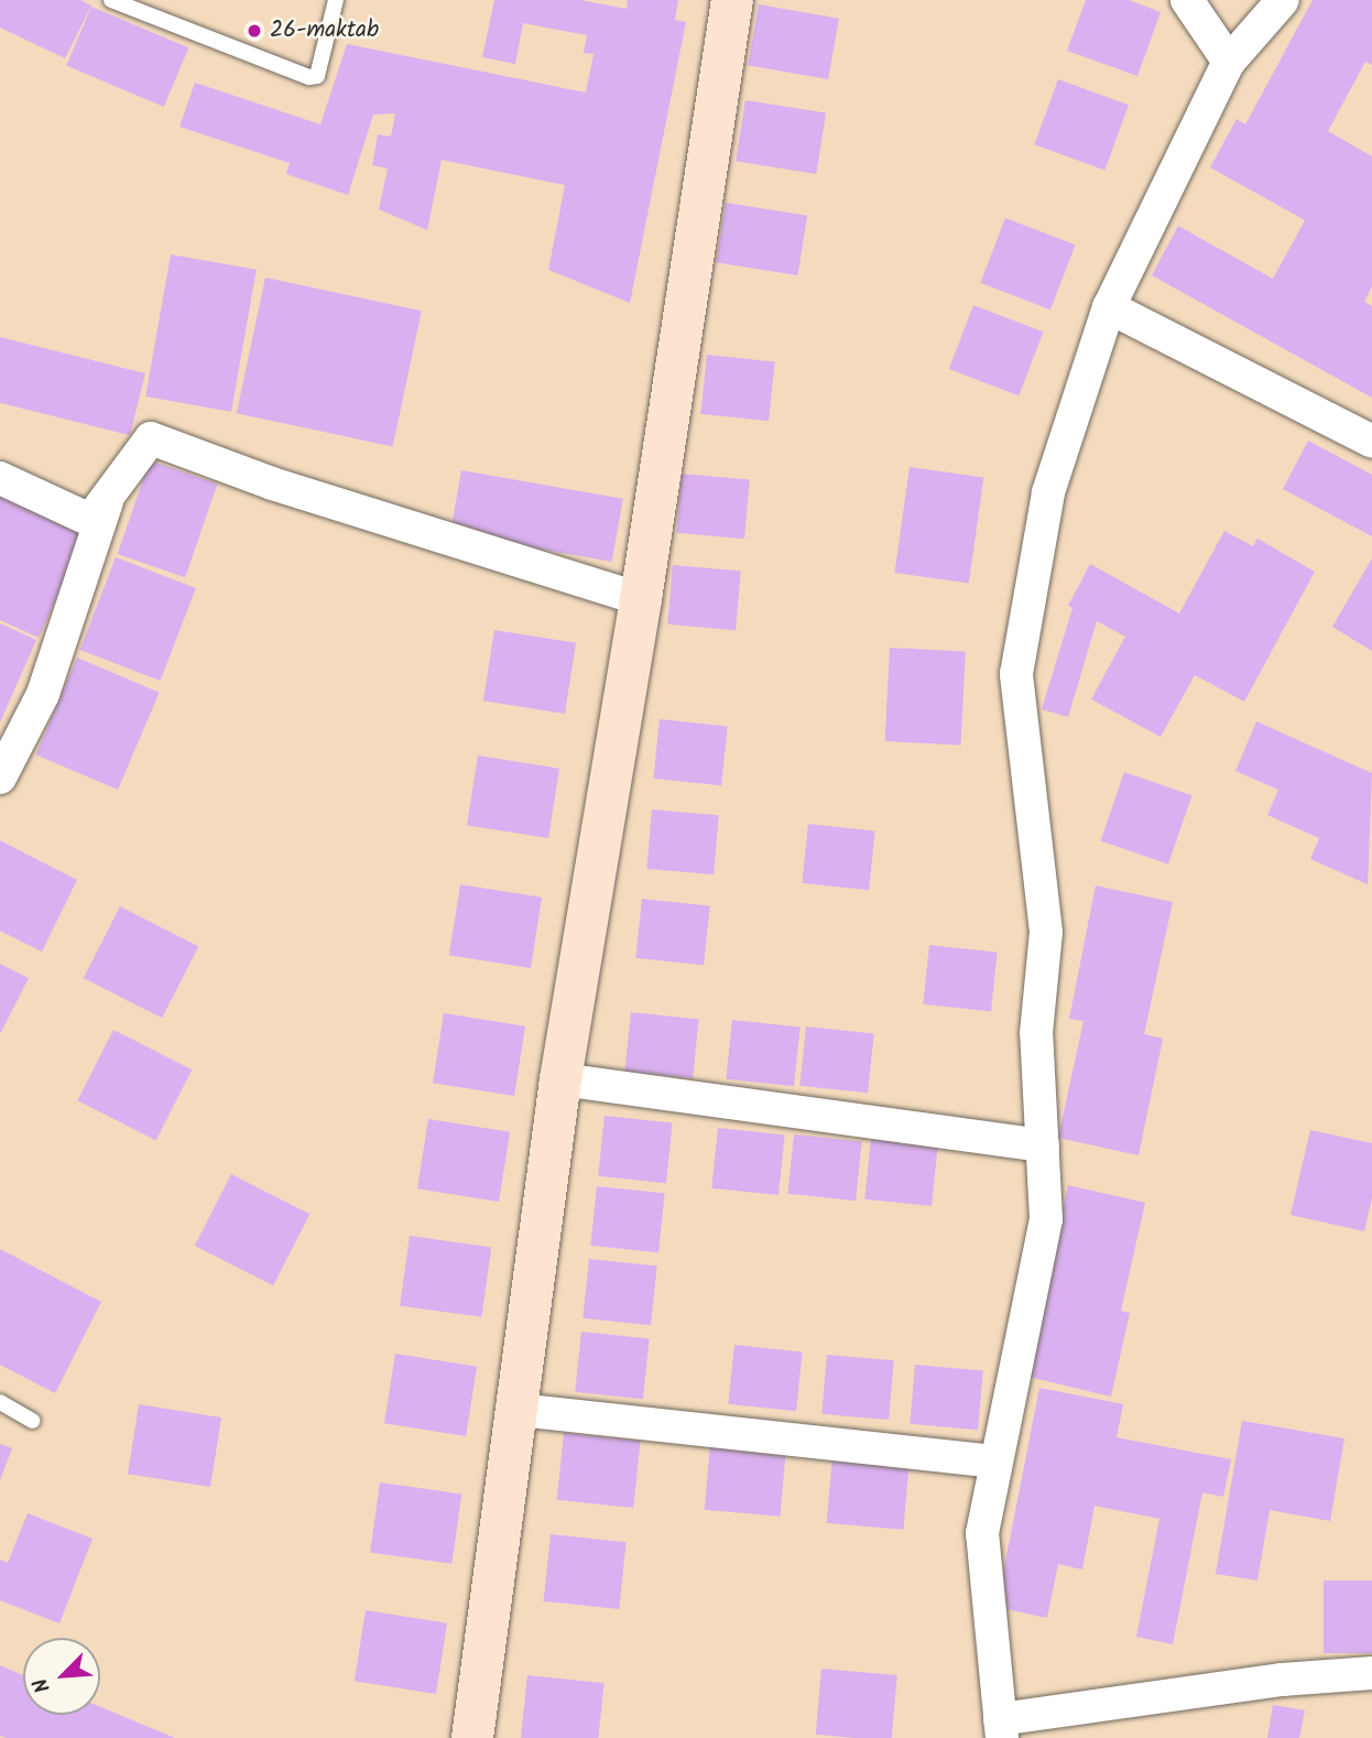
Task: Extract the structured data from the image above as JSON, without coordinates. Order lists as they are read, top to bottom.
{
  "places": ["26-maktab"],
  "north": "bottom left"
}
